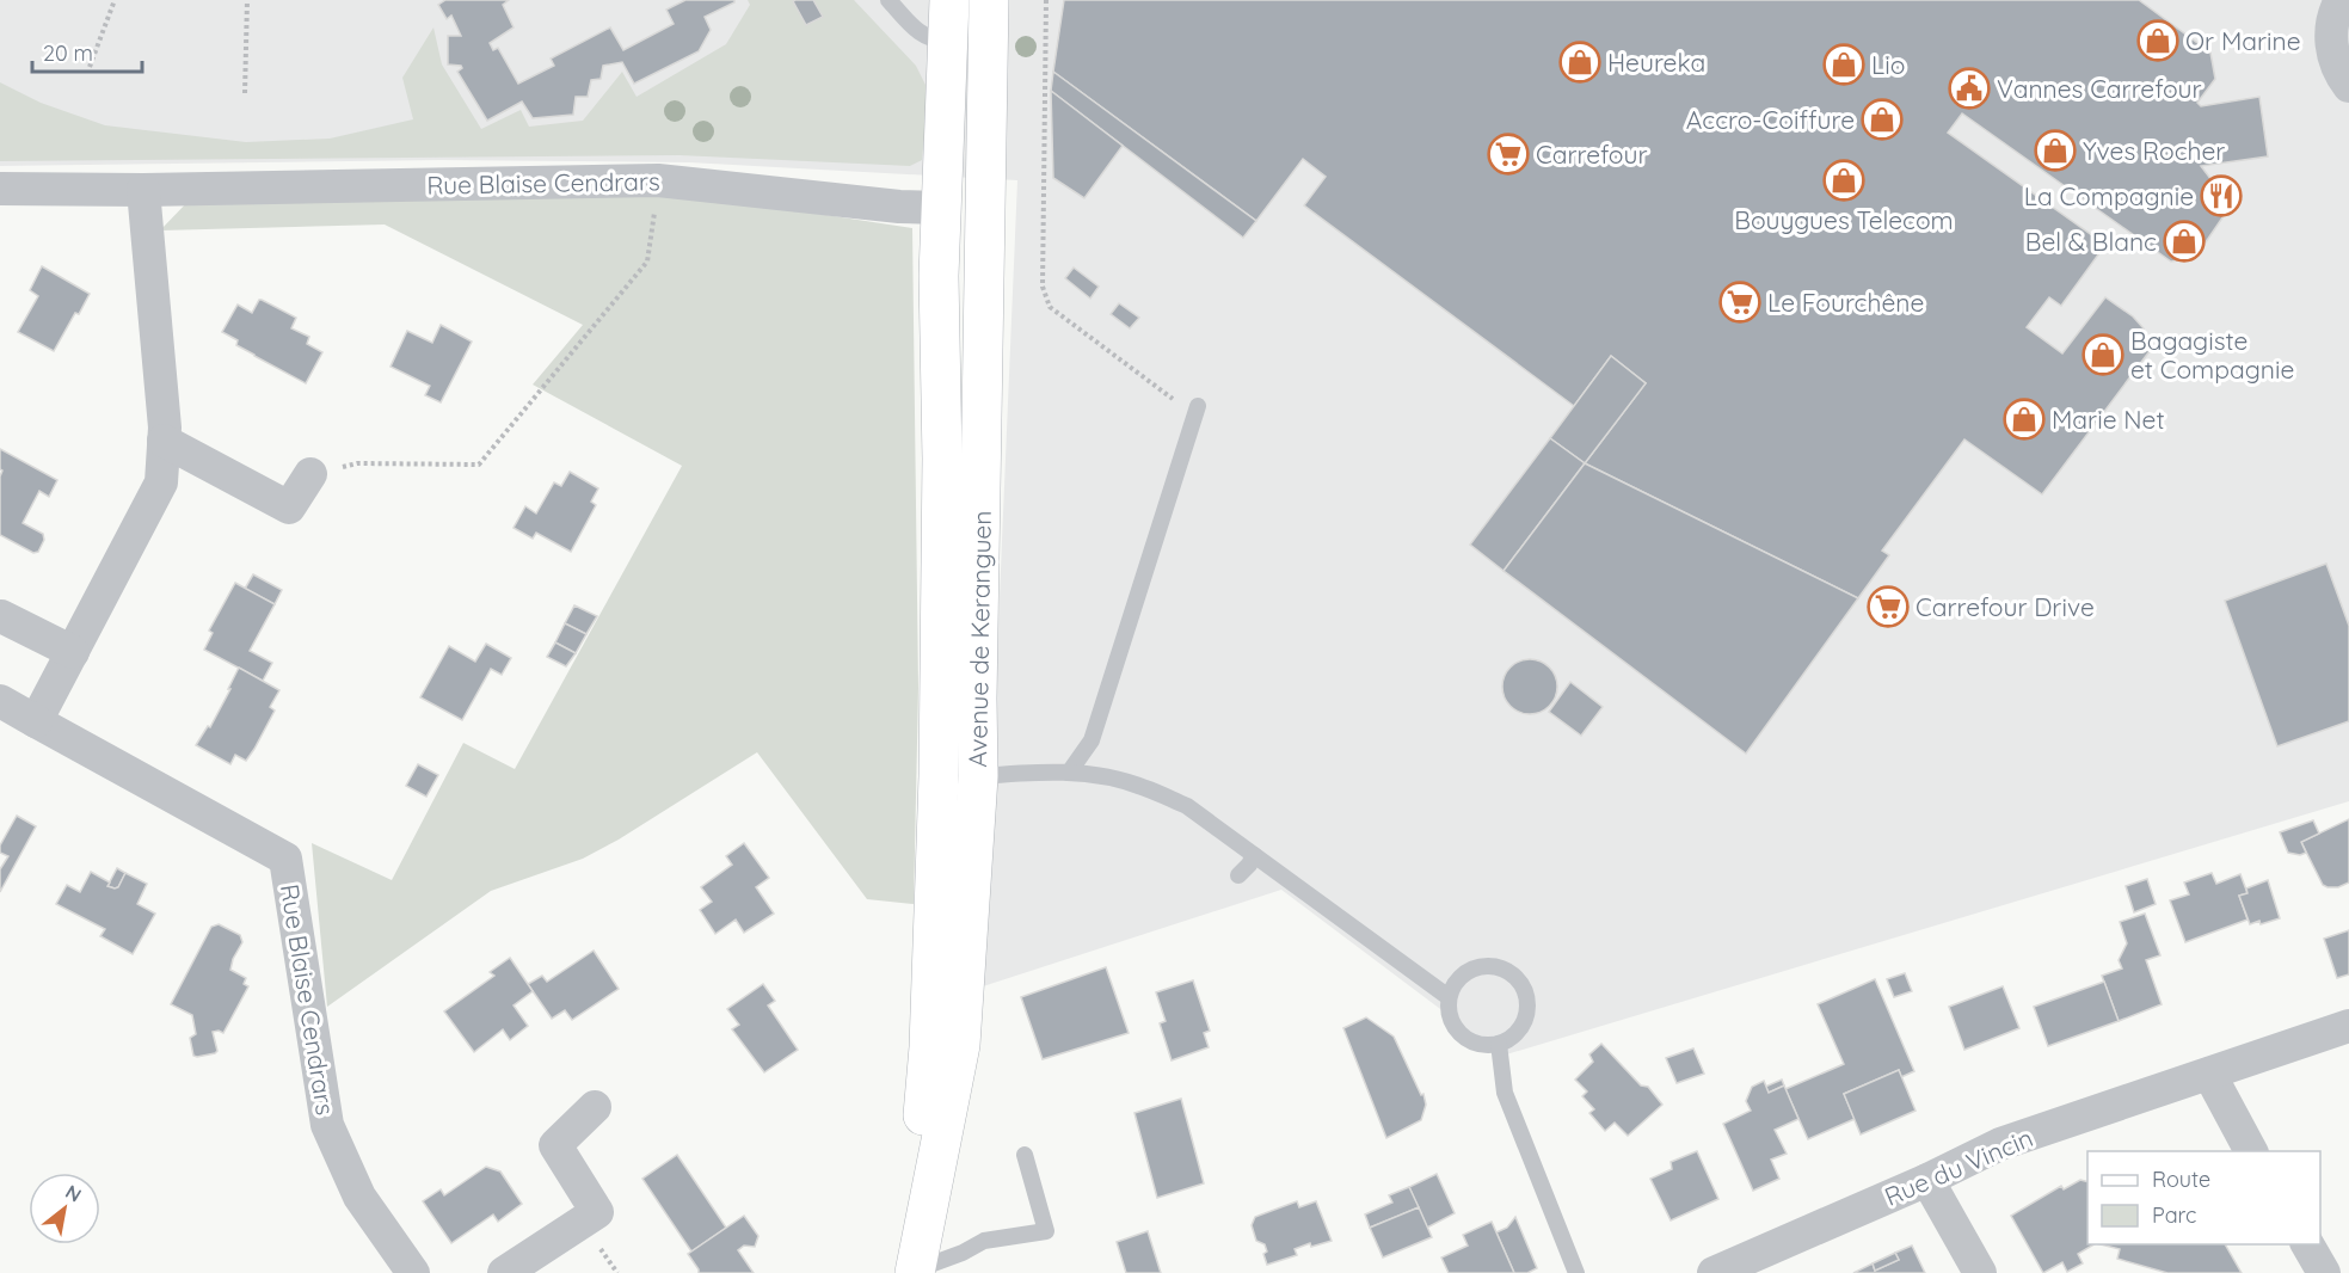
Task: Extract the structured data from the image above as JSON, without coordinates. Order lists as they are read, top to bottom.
{
  "streets": {
    "main road": ["Avenue de Keranguen"],
    "street": ["Rue Blaise Cendrars", "Rue du Vincin"]
  },
  "crossings": [
    ["Rue Blaise Cendrars", "Avenue de Keranguen"]
  ],
  "places": {
    "shop": [
      "Or Marine",
      "Heureka",
      "Lio",
      "Accro-Coiffure",
      "Yves Rocher",
      "Bouygues Telecom",
      "Bel & Blanc",
      "Bagagiste et Compagnie",
      "Marie Net"
    ],
    "public building": ["Vannes Carrefour"],
    "supermarket": ["Carrefour", "Le Fourchêne", "Carrefour Drive"],
    "restaurant": ["La Compagnie"]
  },
  "legend": ["Route", "Parc"],
  "scale_bar": "20 m",
  "north": "top right"
}
